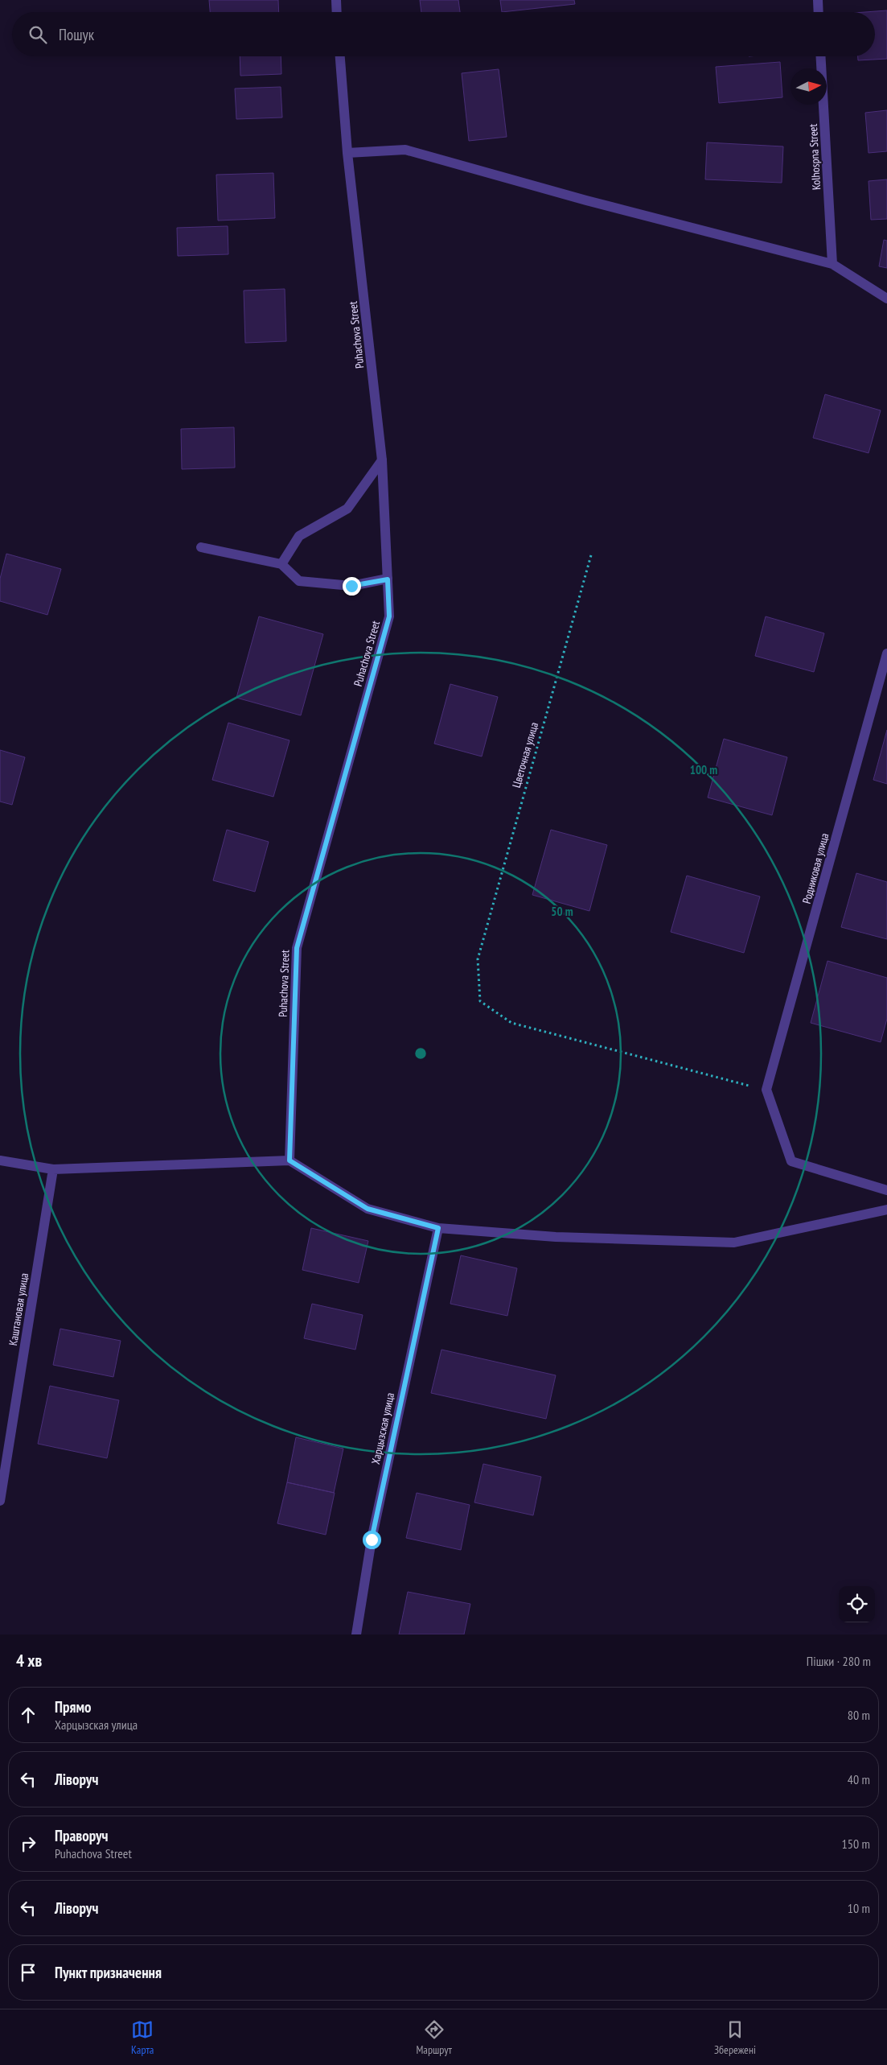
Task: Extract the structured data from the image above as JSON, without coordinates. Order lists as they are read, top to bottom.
{
  "streets": {
    "street": [
      "Kolhospna Street",
      "Puhachova Street",
      "Родниковая улица",
      "Каштановая улица",
      "Харцызская улица"
    ],
    "path": ["Цветочная улица"]
  },
  "crossings": [
    ["Цветочная улица", "Родниковая улица"]
  ],
  "north": "right",
  "page": {
    "search": "Пошук",
    "heading": ["4 хв", "Пішки · 280 m"],
    "list": [
      ["Прямо", "Харцызская улица", "80 m"],
      ["Ліворуч", "40 m"],
      ["Праворуч", "Puhachova Street", "150 m"],
      ["Ліворуч", "10 m"],
      "Пункт призначення"
    ],
    "nav": ["Карта", "Маршрут", "Збережені"]
  },
  "rings": ["100 m", "50 m"]
}
